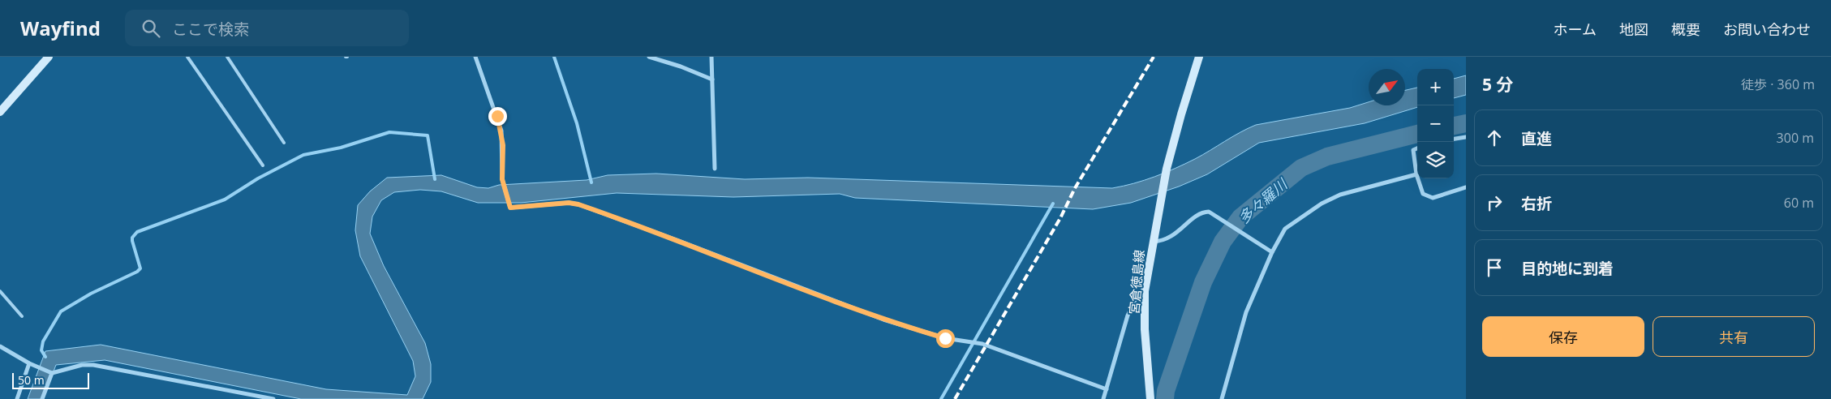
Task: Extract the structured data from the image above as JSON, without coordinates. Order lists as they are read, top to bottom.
{
  "streets": {
    "main road": ["宮倉徳島線"]
  },
  "water": ["多々羅川"],
  "scale_bar": "50 m",
  "north": "top right",
  "page": {
    "header": "Wayfind",
    "search": "ここで検索",
    "nav": [
      "ホーム",
      "地図",
      "概要",
      "お問い合わせ"
    ],
    "heading": ["5 分", "徒歩 · 360 m"],
    "map_buttons": ["+", "−"],
    "list": [
      ["直進", "300 m"],
      ["右折", "60 m"],
      "目的地に到着"
    ],
    "buttons": ["保存", "共有"],
    "scale": "50 m"
  }
}
